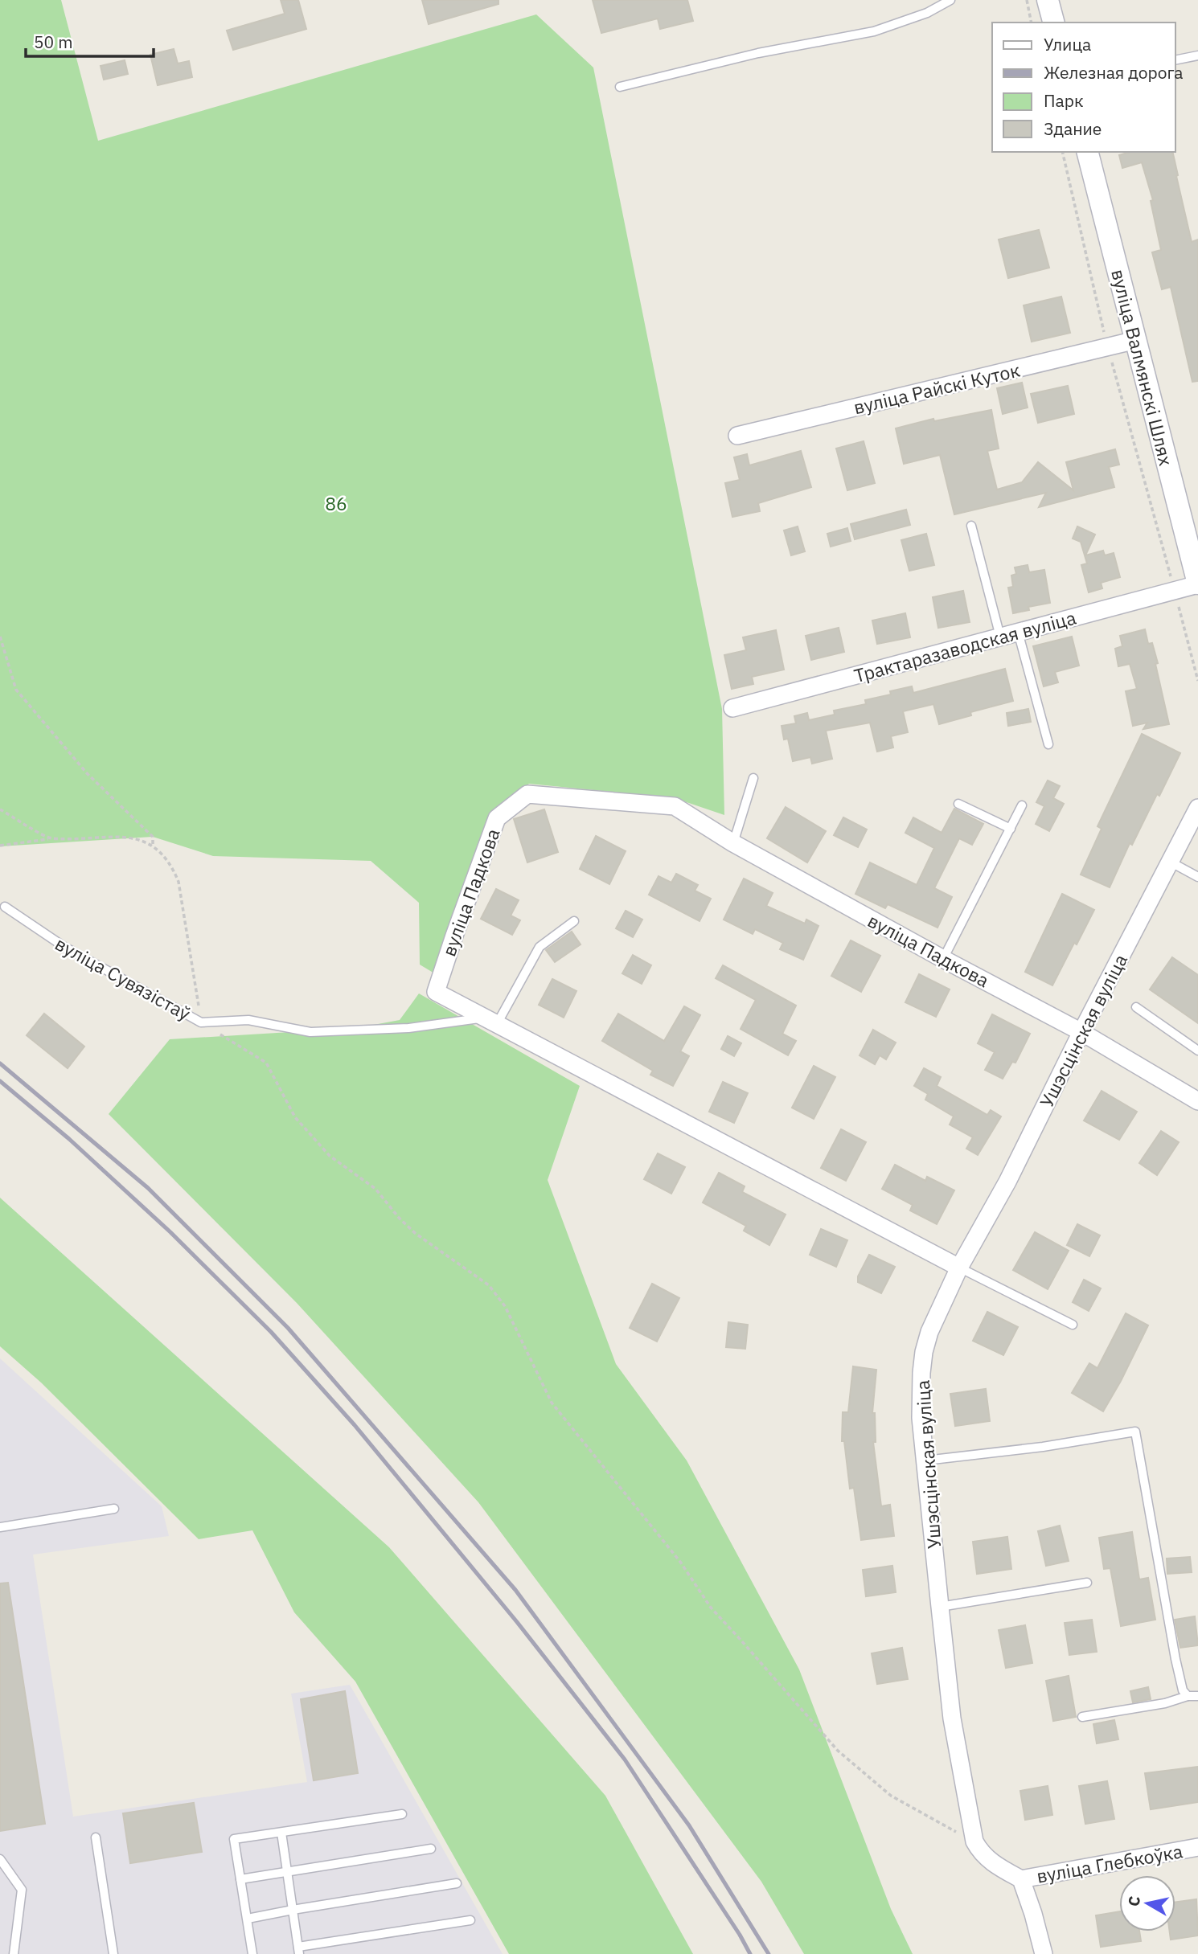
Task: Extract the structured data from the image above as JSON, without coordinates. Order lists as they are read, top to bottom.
{
  "streets": {
    "street": [
      "вуліца Валмянскі Шлях",
      "вуліца Райскі Куток",
      "Трактаразаводская вуліца",
      "вуліца Падкова",
      "Ушэсцінская вуліца",
      "вуліца Глебкоўка"
    ],
    "lane": ["вуліца Сувязістаў"]
  },
  "crossings": [
    ["вуліца Валмянскі Шлях", "вуліца Райскі Куток"],
    ["вуліца Валмянскі Шлях", "Трактаразаводская вуліца"],
    ["вуліца Падкова", "вуліца Сувязістаў"],
    ["вуліца Падкова", "Ушэсцінская вуліца"],
    ["Ушэсцінская вуліца", "вуліца Глебкоўка"]
  ],
  "parks": ["86"],
  "legend": [
    "Улица",
    "Железная дорога",
    "Парк",
    "Здание"
  ],
  "scale_bar": "50 m",
  "north": "left"
}
